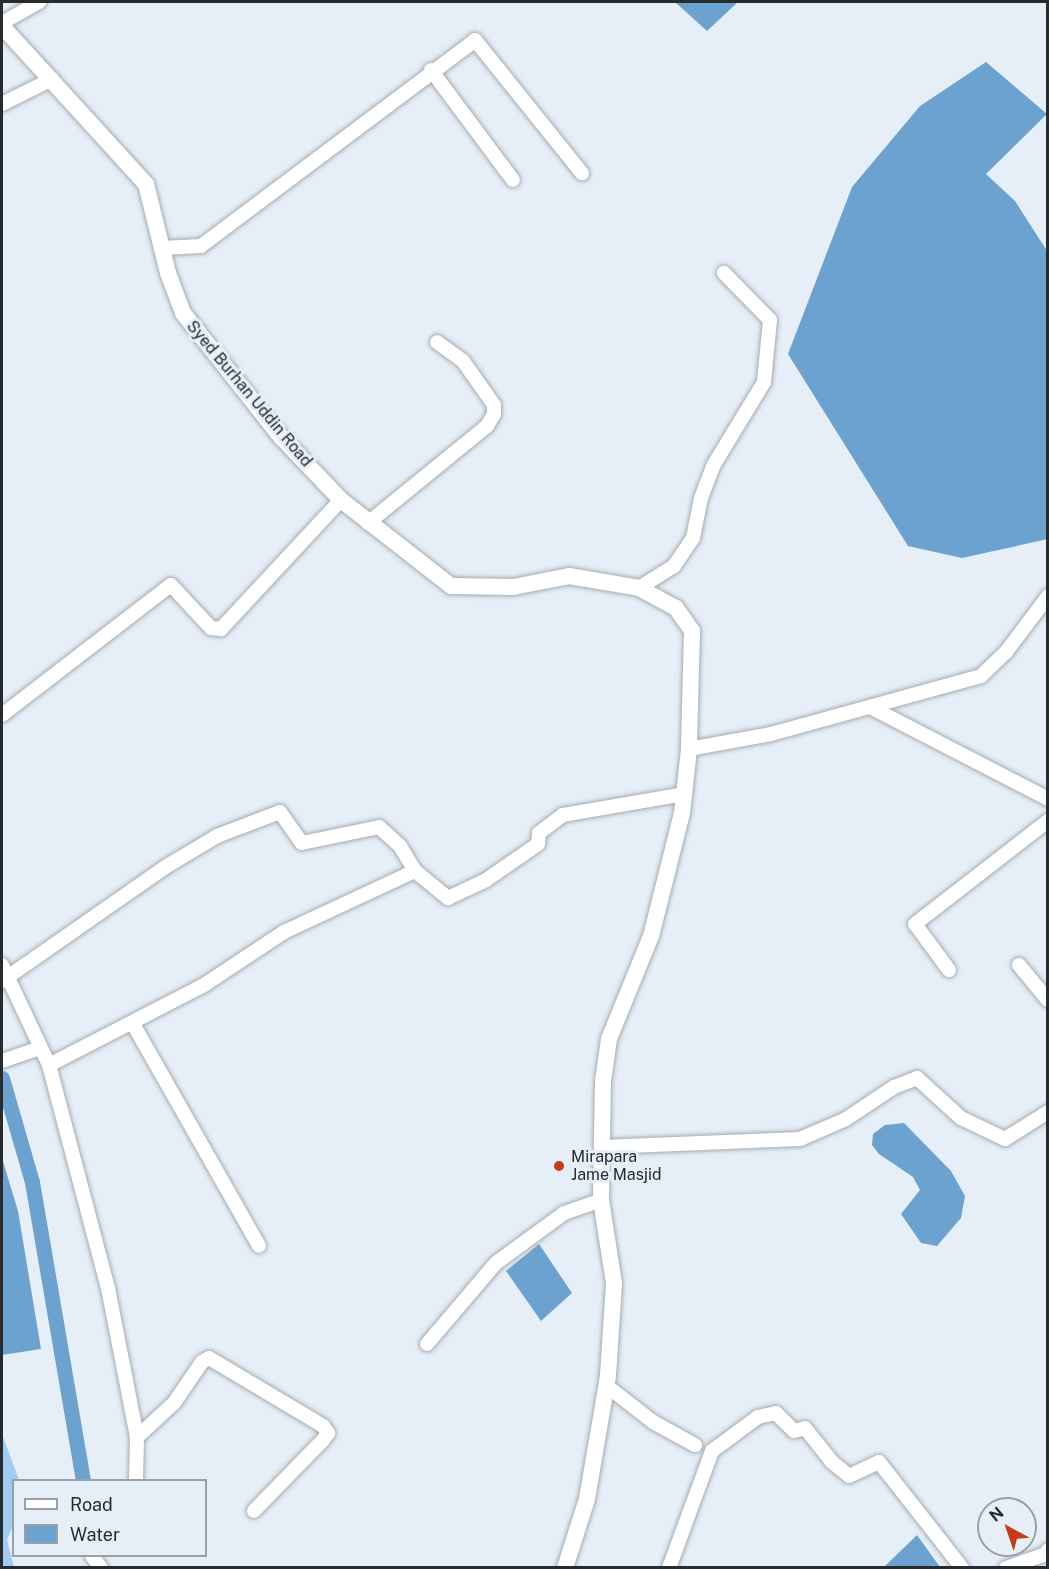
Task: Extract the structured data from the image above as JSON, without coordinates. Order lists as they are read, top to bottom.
{
  "streets": {
    "street": ["Syed Burhan Uddin Road"]
  },
  "places": ["Mirapara Jame Masjid"],
  "legend": ["Road", "Water"],
  "north": "top left"
}
